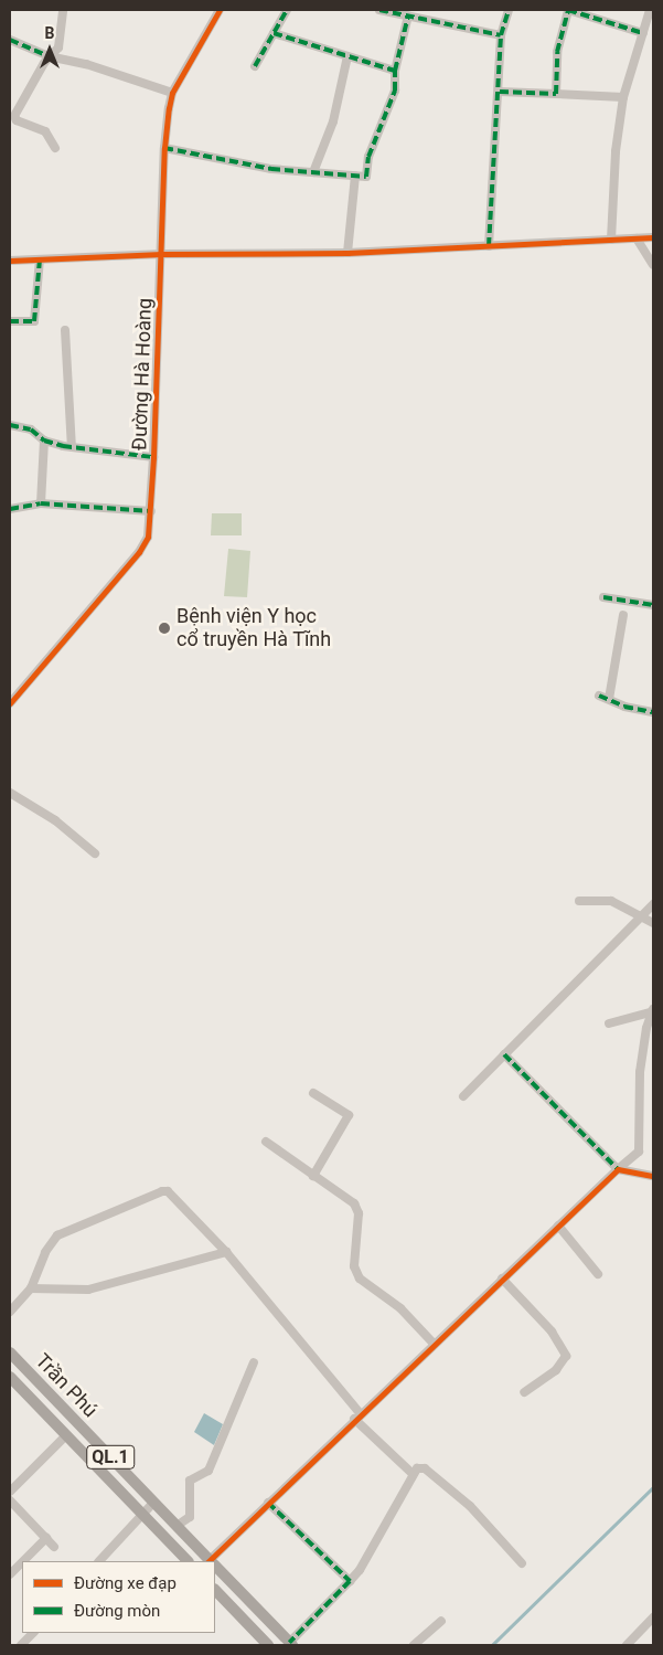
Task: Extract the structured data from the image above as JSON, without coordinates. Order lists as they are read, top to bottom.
{
  "streets": {
    "main road": ["Trần Phú", "QL.1"],
    "street": ["Đường Hà Hoàng"]
  },
  "places": ["Bệnh viện Y học cổ truyền Hà Tĩnh"],
  "legend": ["Đường xe đạp", "Đường mòn"],
  "north": "top"
}
